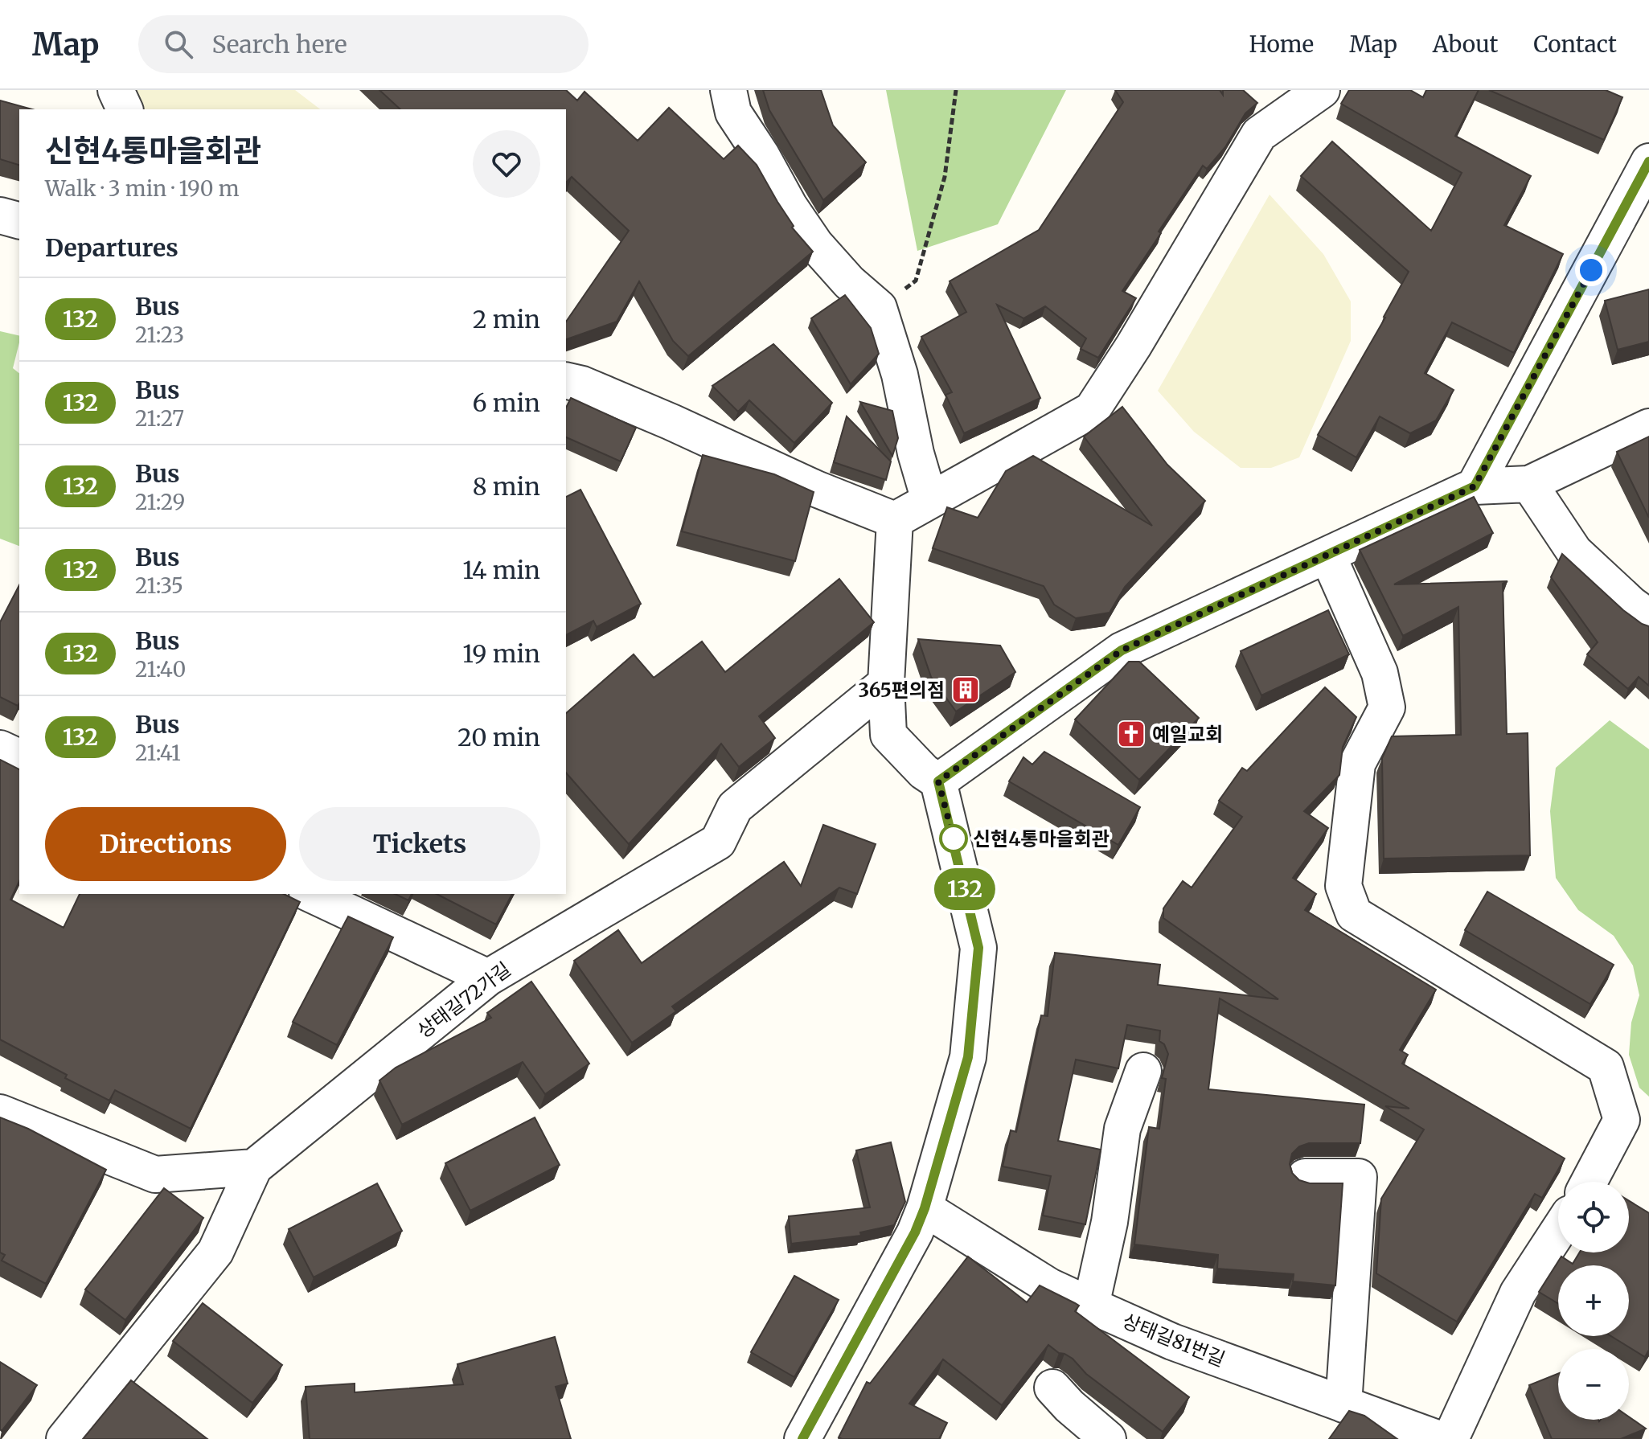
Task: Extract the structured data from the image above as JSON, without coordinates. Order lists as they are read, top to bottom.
{
  "streets": {
    "street": ["상태길72가길", "상태길81번길"]
  },
  "places": {
    "building": ["365편의점"],
    "church": ["예일교회"],
    "other": ["신현4통마을회관"]
  },
  "lines": ["bus line 132"],
  "page": {
    "header": "Map",
    "search": "Search here",
    "nav": [
      "Home",
      "Map",
      "About",
      "Contact"
    ],
    "on_map": "132",
    "heading": [
      ["신현4통마을회관", "Walk · 3 min · 190 m"],
      "Departures"
    ],
    "list": [
      {
        "mark": "132",
        "name": "Bus",
        "note": "21:23",
        "value": "2 min"
      },
      {
        "mark": "132",
        "name": "Bus",
        "note": "21:27",
        "value": "6 min"
      },
      {
        "mark": "132",
        "name": "Bus",
        "note": "21:29",
        "value": "8 min"
      },
      {
        "mark": "132",
        "name": "Bus",
        "note": "21:35",
        "value": "14 min"
      },
      {
        "mark": "132",
        "name": "Bus",
        "note": "21:40",
        "value": "19 min"
      },
      {
        "mark": "132",
        "name": "Bus",
        "note": "21:41",
        "value": "20 min"
      }
    ],
    "buttons": ["Directions", "Tickets"],
    "map_buttons": ["+", "−"]
  }
}
